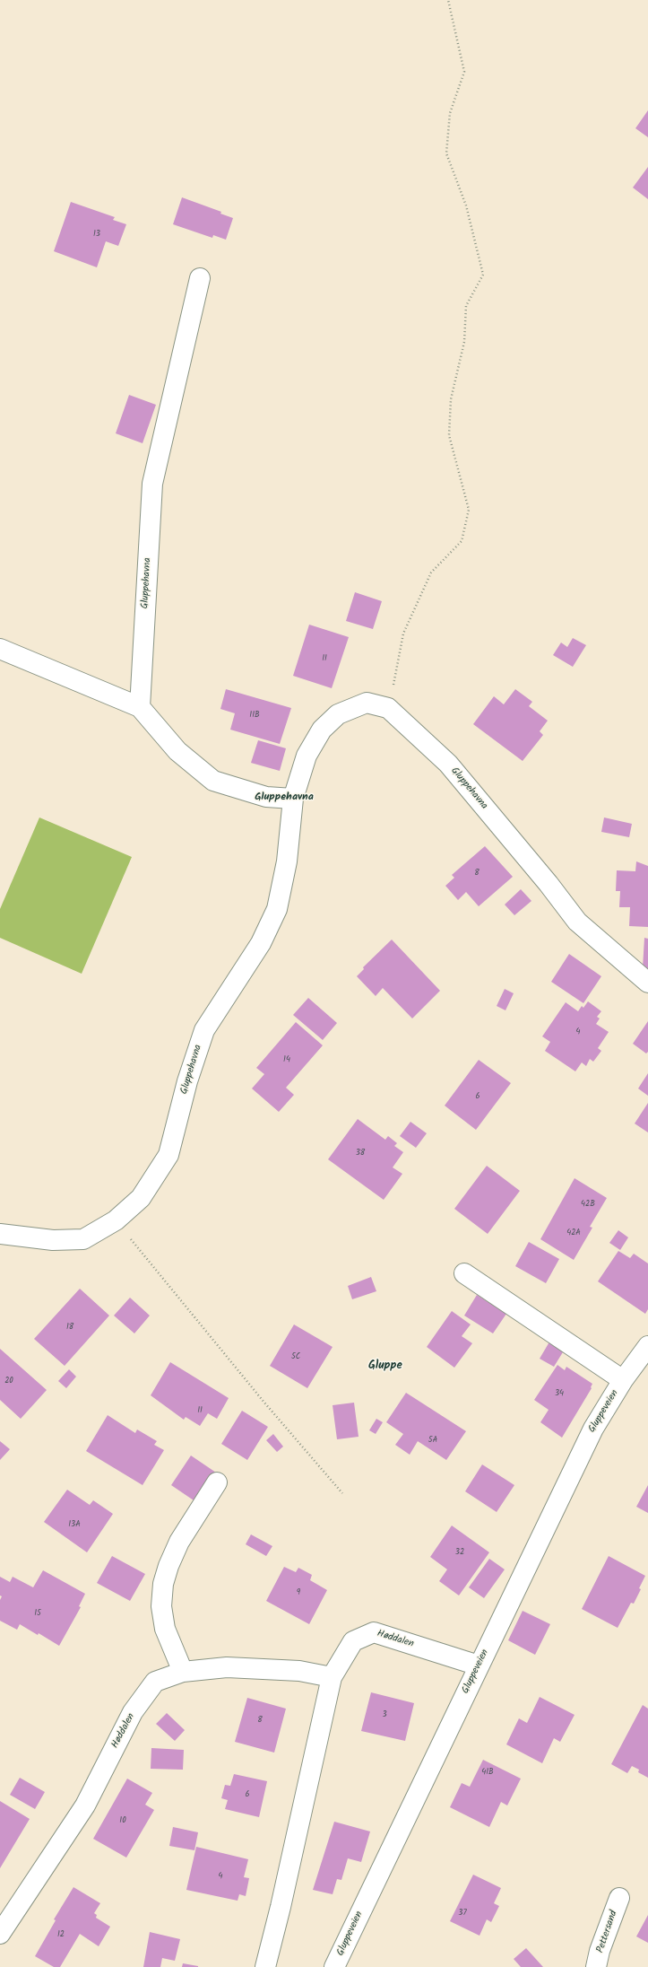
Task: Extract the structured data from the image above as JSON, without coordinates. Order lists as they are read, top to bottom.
{
  "streets": {
    "street": [
      "Gluppehavna",
      "Gluppeveien",
      "Høddalen",
      "Pettersand"
    ]
  },
  "crossings": [
    ["Gluppeveien", "Høddalen"]
  ],
  "districts": ["Gluppehavna", "Gluppe"],
  "house_numbers": [
    "13",
    "11",
    "11B",
    "8",
    "4",
    "14",
    "6",
    "38",
    "42B",
    "42A",
    "18",
    "5C",
    "20",
    "34",
    "11",
    "5A",
    "13A",
    "32",
    "9",
    "15",
    "3",
    "8",
    "41B",
    "6",
    "10",
    "4",
    "37",
    "12"
  ]
}
